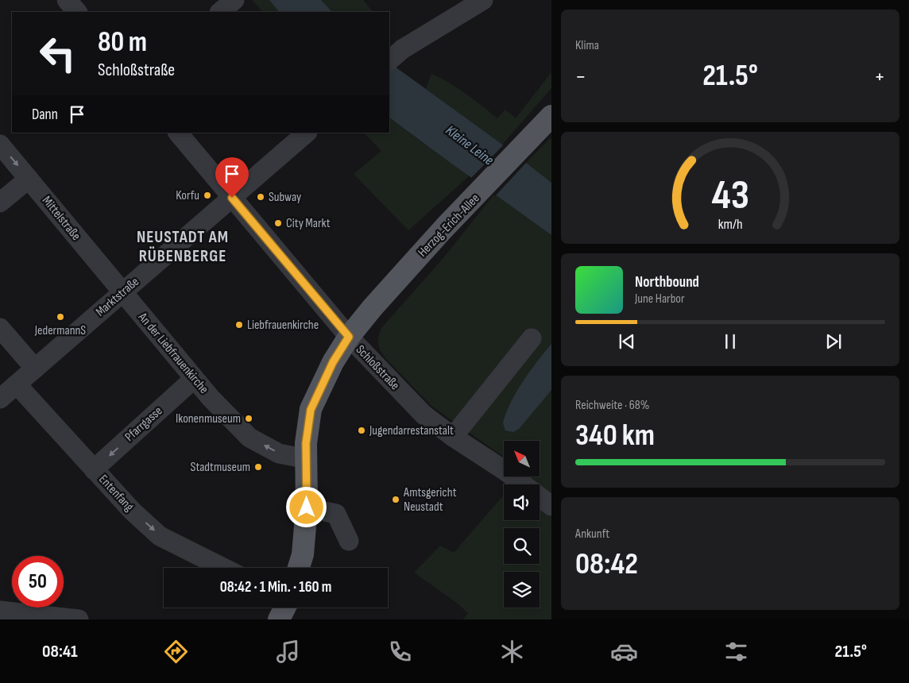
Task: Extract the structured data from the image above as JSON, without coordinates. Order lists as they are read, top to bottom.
{
  "streets": {
    "main road": ["Herzog-Erich-Allee"],
    "street": [
      "Mittelstraße",
      "Marktstraße",
      "An der Liebfrauenkirche",
      "Schloßstraße",
      "Pfarrgasse",
      "Entenfang"
    ]
  },
  "crossings": [
    ["Mittelstraße", "Marktstraße"],
    ["Mittelstraße", "An der Liebfrauenkirche"],
    ["Herzog-Erich-Allee", "An der Liebfrauenkirche"],
    ["Herzog-Erich-Allee", "Schloßstraße"],
    ["Marktstraße", "An der Liebfrauenkirche"],
    ["Marktstraße", "Schloßstraße"],
    ["Marktstraße", "Entenfang"],
    ["An der Liebfrauenkirche", "Pfarrgasse"],
    ["Pfarrgasse", "Entenfang"]
  ],
  "one_way": ["An der Liebfrauenkirche", "Pfarrgasse", "Entenfang"],
  "districts": ["NEUSTADT AM RÜBENBERGE"],
  "water": ["Kleine Leine"],
  "places": [
    "Korfu",
    "Subway",
    "City Markt",
    "JedermannS",
    "Liebfrauenkirche",
    "Ikonenmuseum",
    "Jugendarrestanstalt",
    "Stadtmuseum",
    "Amtsgericht Neustadt"
  ],
  "north": "top left",
  "page": {
    "tile": [
      "Klima",
      ["Reichweite · 68%", "340 km"],
      ["Ankunft", "08:42"]
    ],
    "turn": ["80 m", "Schloßstraße"],
    "heat": ["−", "21.5°", "+"],
    "then": "Dann",
    "song": ["Northbound", "June Harbor"],
    "limit": "50",
    "trip": "08:42 · 1 Min. · 160 m",
    "tabs": ["08:41", "21.5°"],
    "gauge": ["43", "km/h"]
  }
}
